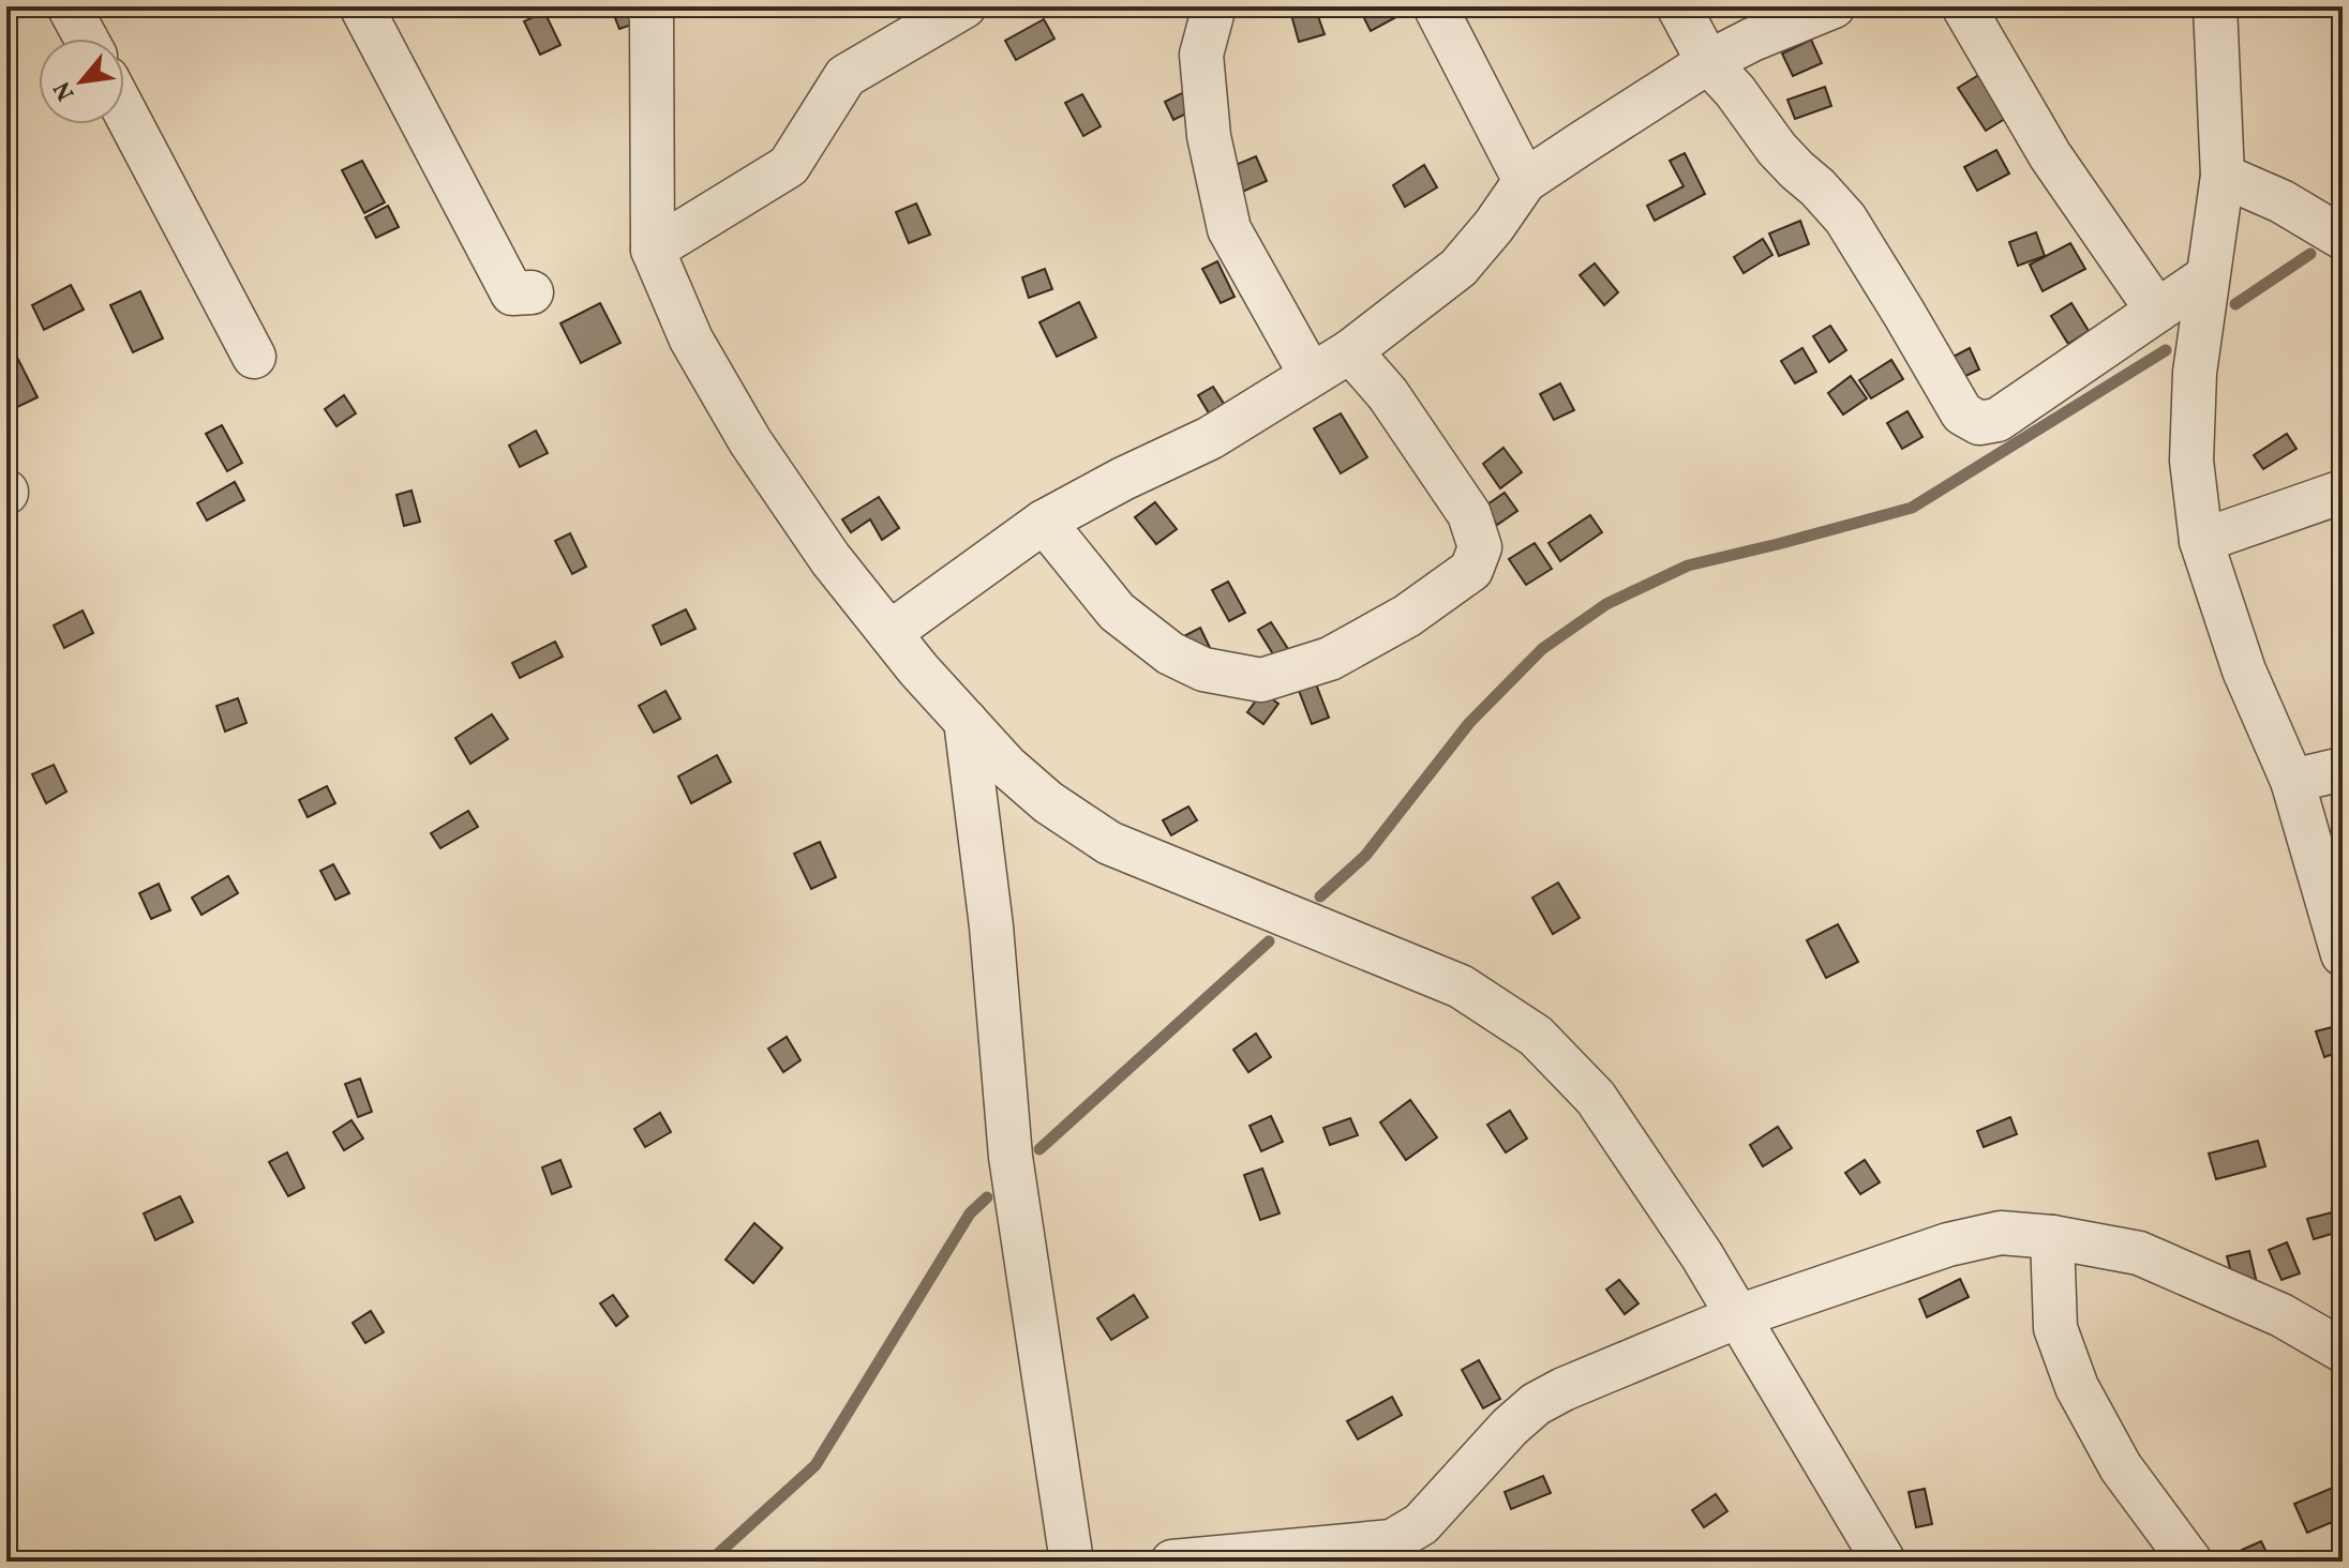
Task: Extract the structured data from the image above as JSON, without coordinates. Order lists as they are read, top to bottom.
{
  "north": "bottom left"
}
